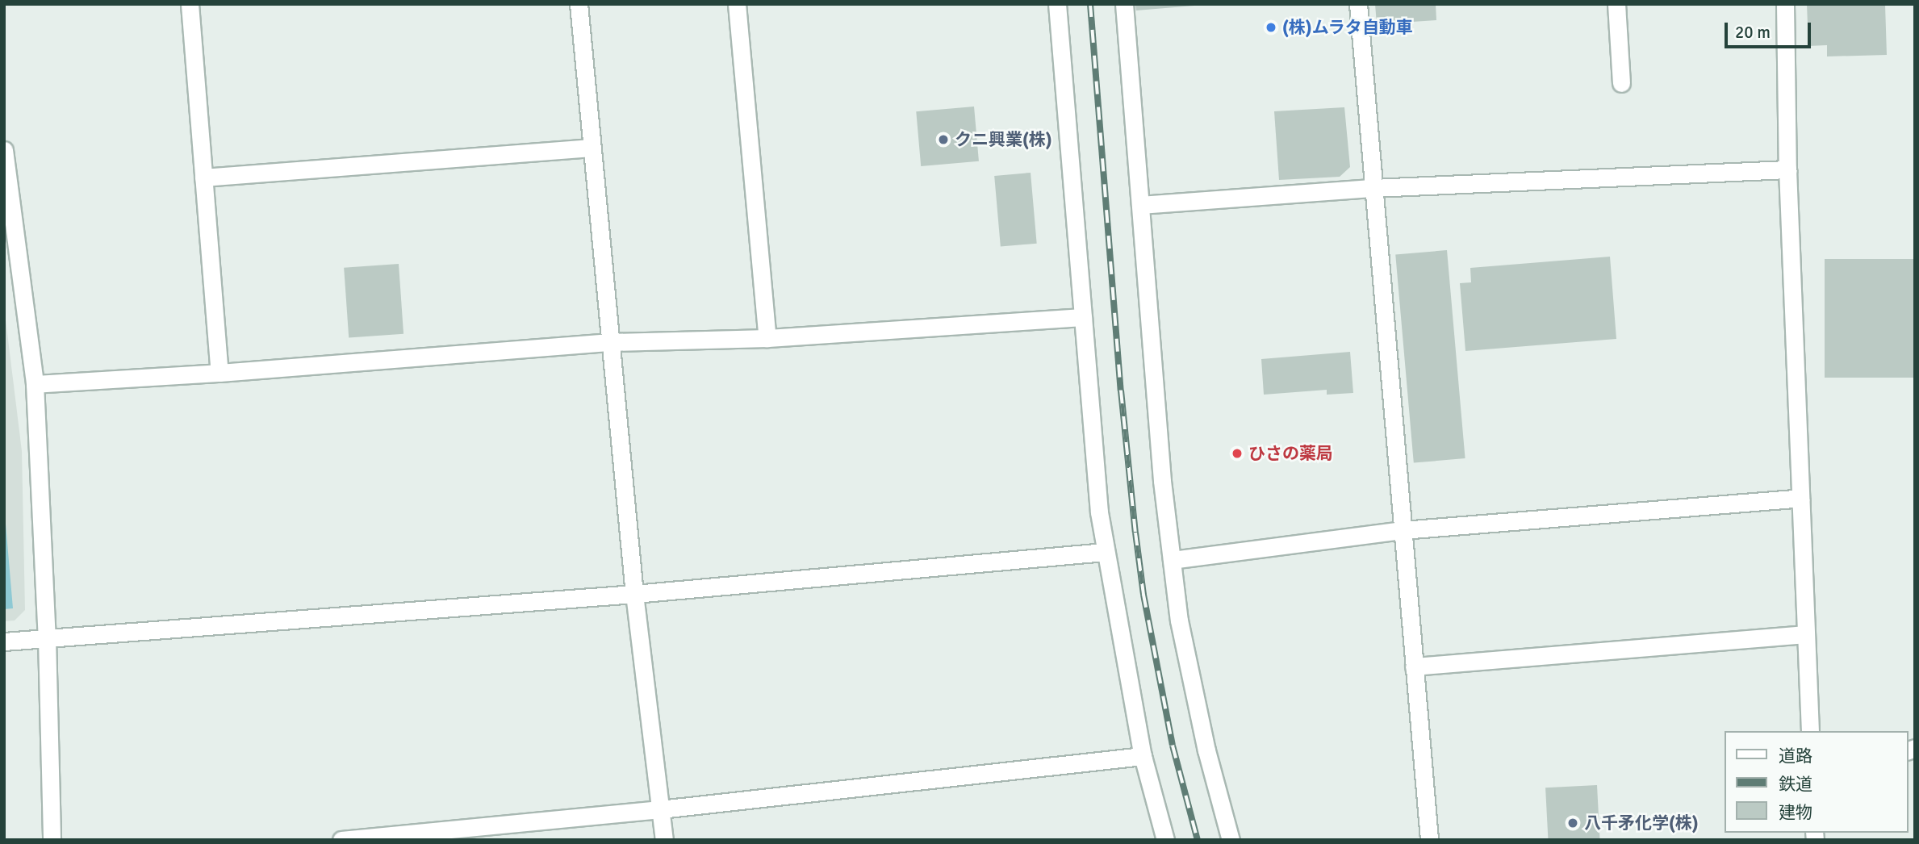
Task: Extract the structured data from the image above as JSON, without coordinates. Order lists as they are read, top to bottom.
{
  "places": [
    "(株)ムラタ自動車",
    "クニ興業(株)",
    "ひさの薬局",
    "八千矛化学(株)"
  ],
  "legend": ["道路", "鉄道", "建物"],
  "scale_bar": "20 m"
}
